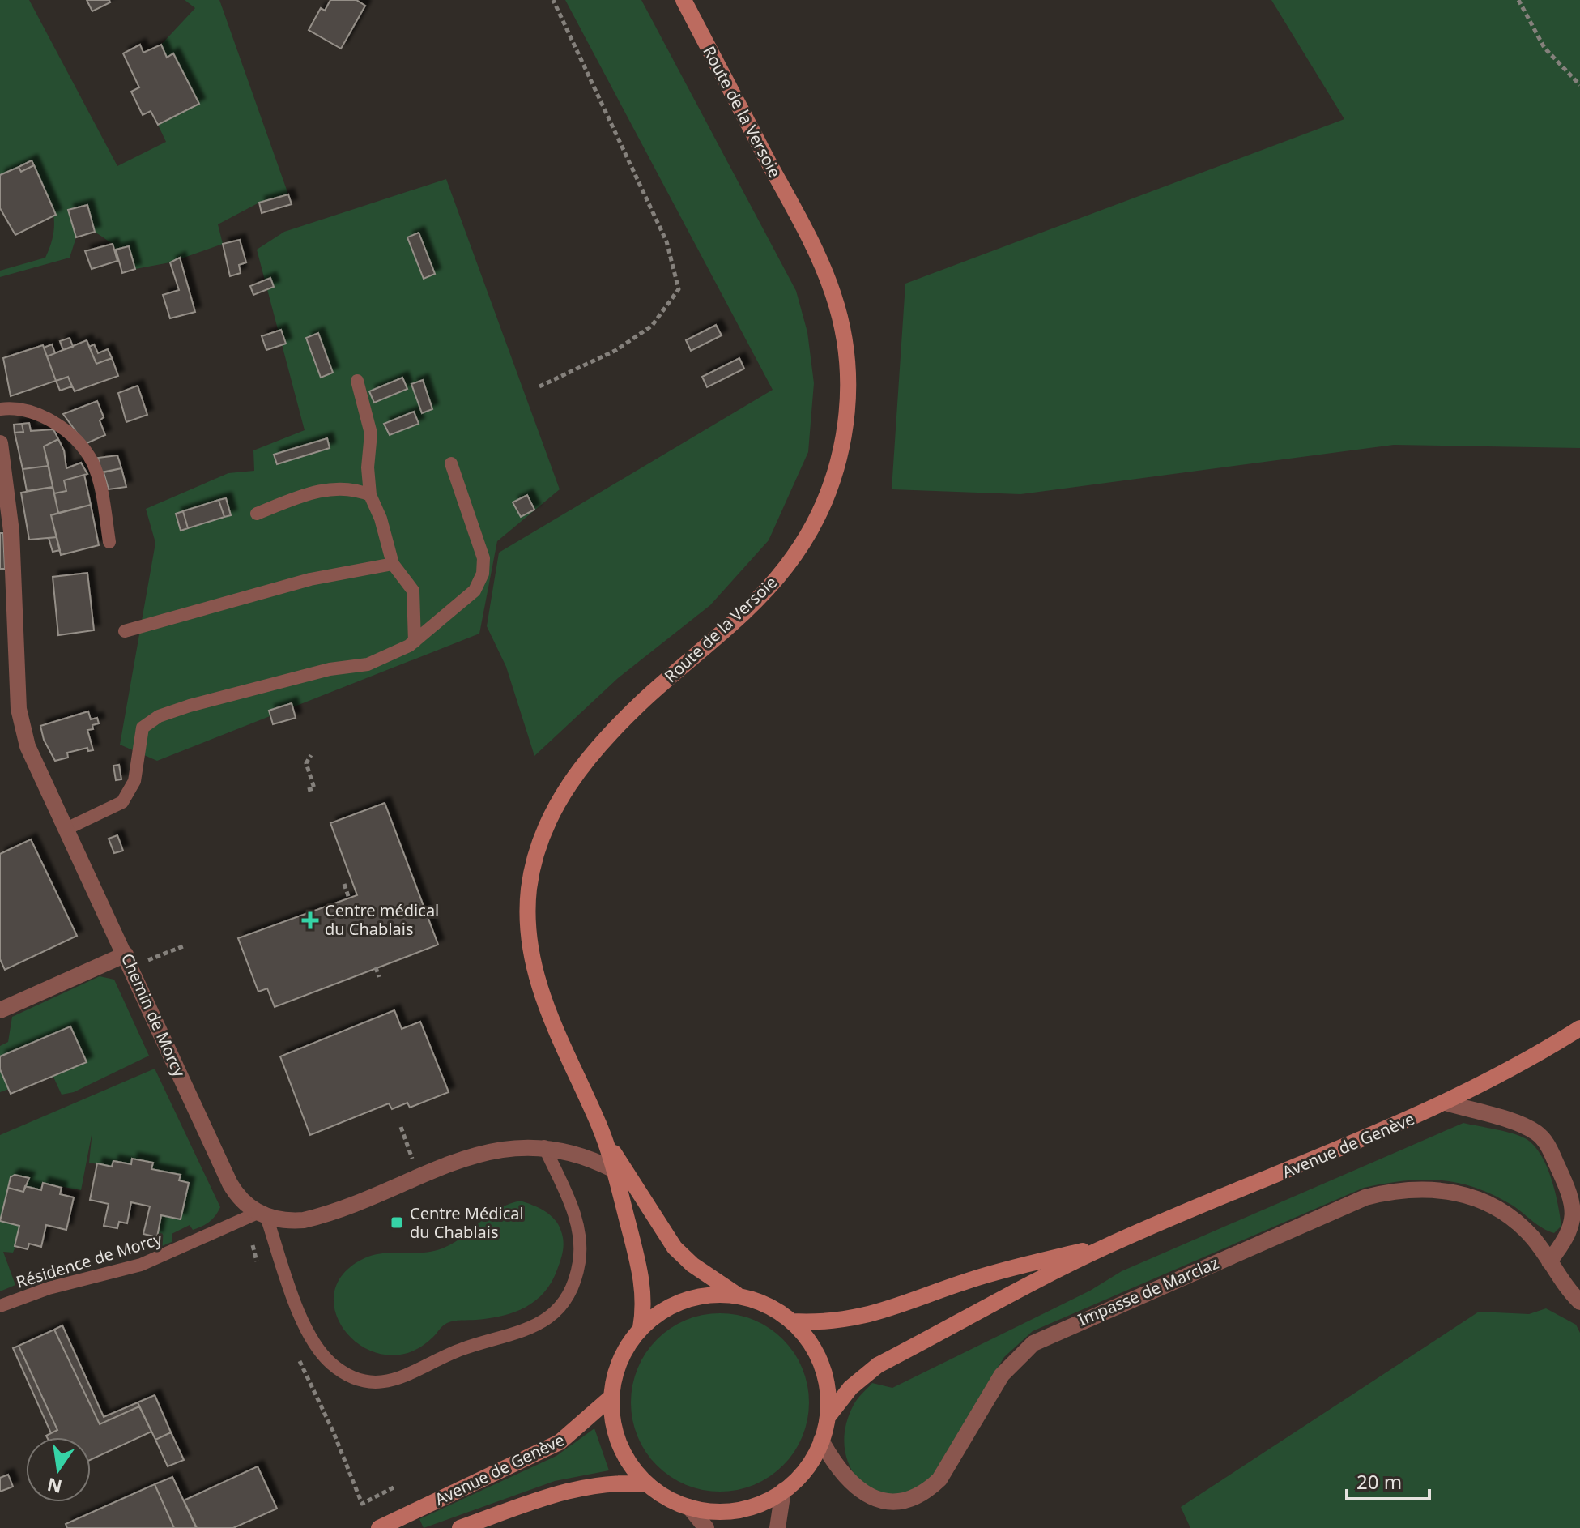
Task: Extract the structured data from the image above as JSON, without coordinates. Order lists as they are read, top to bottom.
{
  "streets": {
    "main road": ["Route de la Versoie", "Avenue de Genève"],
    "street": ["Chemin de Morcy", "Impasse de Marclaz"],
    "lane": ["Résidence de Morcy"]
  },
  "crossings": [
    ["Route de la Versoie", "Avenue de Genève"],
    ["Route de la Versoie", "Impasse de Marclaz"],
    ["Chemin de Morcy", "Résidence de Morcy"],
    ["Avenue de Genève", "Impasse de Marclaz"]
  ],
  "places": {
    "health": ["Centre médical du Chablais"],
    "transit": ["Centre Médical du Chablais"]
  },
  "scale_bar": "20 m",
  "north": "bottom"
}
